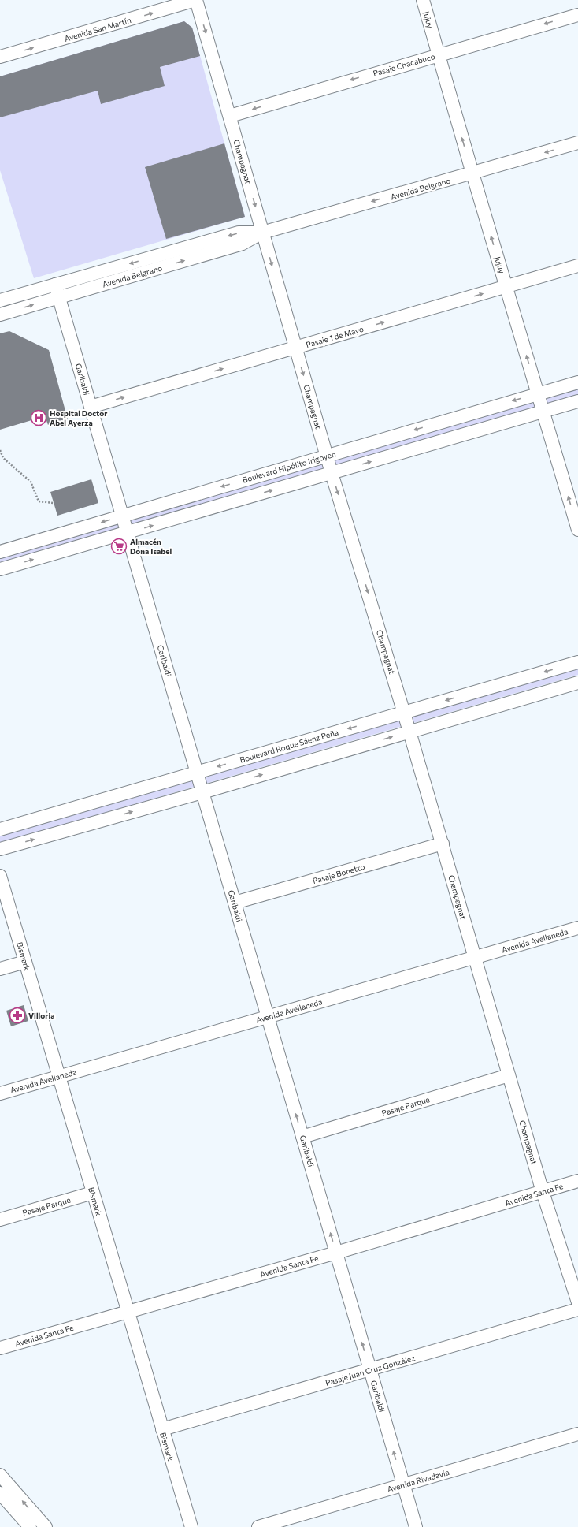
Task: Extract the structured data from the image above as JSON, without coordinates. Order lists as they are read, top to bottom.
{
  "streets": {
    "street": [
      "Jujuy",
      "Avenida San Martín",
      "Pasaje Chacabuco",
      "Champagnat",
      "Avenida Belgrano",
      "Pasaje 1 de Mayo",
      "Garibaldi",
      "Boulevard Hipólito Irigoyen",
      "Boulevard Roque Sáenz Peña",
      "Pasaje Bonetto",
      "Avenida Avellaneda",
      "Bismark",
      "Pasaje Parque",
      "Avenida Santa Fe",
      "Pasaje Juan Cruz González",
      "Avenida Rivadavia"
    ]
  },
  "crossings": [
    ["Jujuy", "Pasaje Chacabuco"],
    ["Jujuy", "Avenida Belgrano"],
    ["Jujuy", "Pasaje 1 de Mayo"],
    ["Jujuy", "Boulevard Hipólito Irigoyen"],
    ["Avenida San Martín", "Champagnat"],
    ["Pasaje Chacabuco", "Champagnat"],
    ["Champagnat", "Avenida Belgrano"],
    ["Champagnat", "Pasaje 1 de Mayo"],
    ["Champagnat", "Boulevard Hipólito Irigoyen"],
    ["Champagnat", "Boulevard Roque Sáenz Peña"],
    ["Champagnat", "Pasaje Bonetto"],
    ["Champagnat", "Avenida Avellaneda"],
    ["Champagnat", "Pasaje Parque"],
    ["Champagnat", "Avenida Santa Fe"],
    ["Avenida Belgrano", "Garibaldi"],
    ["Pasaje 1 de Mayo", "Garibaldi"],
    ["Garibaldi", "Boulevard Hipólito Irigoyen"],
    ["Garibaldi", "Boulevard Roque Sáenz Peña"],
    ["Garibaldi", "Pasaje Bonetto"],
    ["Garibaldi", "Avenida Avellaneda"],
    ["Garibaldi", "Pasaje Parque"],
    ["Garibaldi", "Avenida Santa Fe"],
    ["Garibaldi", "Pasaje Juan Cruz González"],
    ["Garibaldi", "Avenida Rivadavia"],
    ["Avenida Avellaneda", "Bismark"],
    ["Bismark", "Pasaje Parque"],
    ["Bismark", "Avenida Santa Fe"],
    ["Bismark", "Pasaje Juan Cruz González"]
  ],
  "one_way": [
    "Jujuy",
    "Avenida San Martín",
    "Pasaje Chacabuco",
    "Champagnat",
    "Pasaje 1 de Mayo",
    "Garibaldi"
  ],
  "places": {
    "hospital": ["Hospital Doctor Abel Ayerza"],
    "supermarket": ["Almacén Doña Isabel"],
    "pharmacy": ["Villoria"]
  }
}
